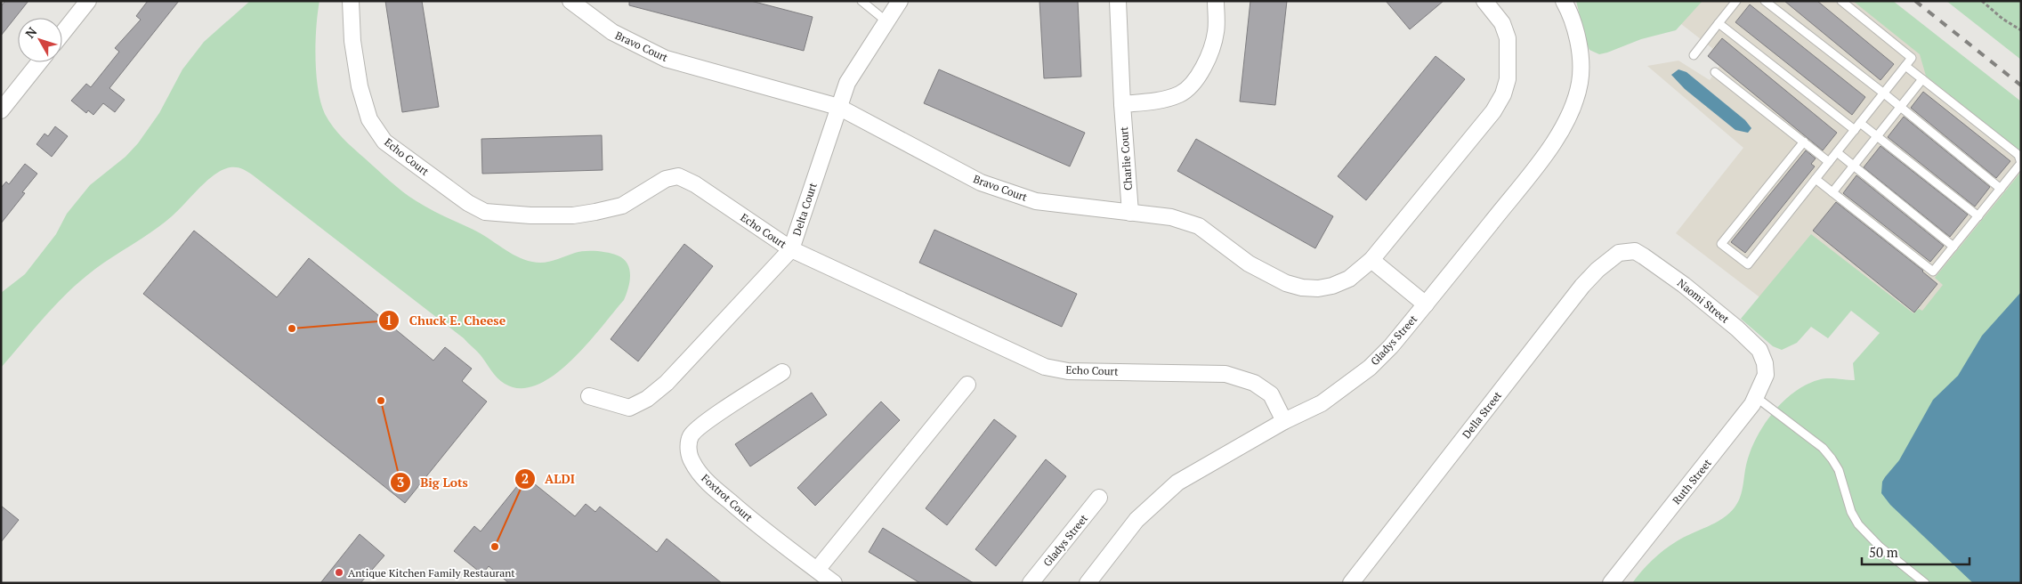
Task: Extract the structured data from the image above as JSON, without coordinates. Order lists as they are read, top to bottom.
{
  "streets": {
    "street": [
      "Bravo Court",
      "Echo Court",
      "Charlie Court",
      "Delta Court",
      "Naomi Street",
      "Gladys Street",
      "Della Street",
      "Ruth Street",
      "Foxtrot Court"
    ]
  },
  "crossings": [
    ["Bravo Court", "Charlie Court"],
    ["Bravo Court", "Delta Court"],
    ["Echo Court", "Delta Court"],
    ["Echo Court", "Gladys Street"],
    ["Naomi Street", "Della Street"],
    ["Naomi Street", "Ruth Street"]
  ],
  "places": [
    "Chuck E. Cheese",
    "Big Lots",
    "ALDI",
    "Antique Kitchen Family Restaurant"
  ],
  "scale_bar": "50 m",
  "north": "top left"
}
